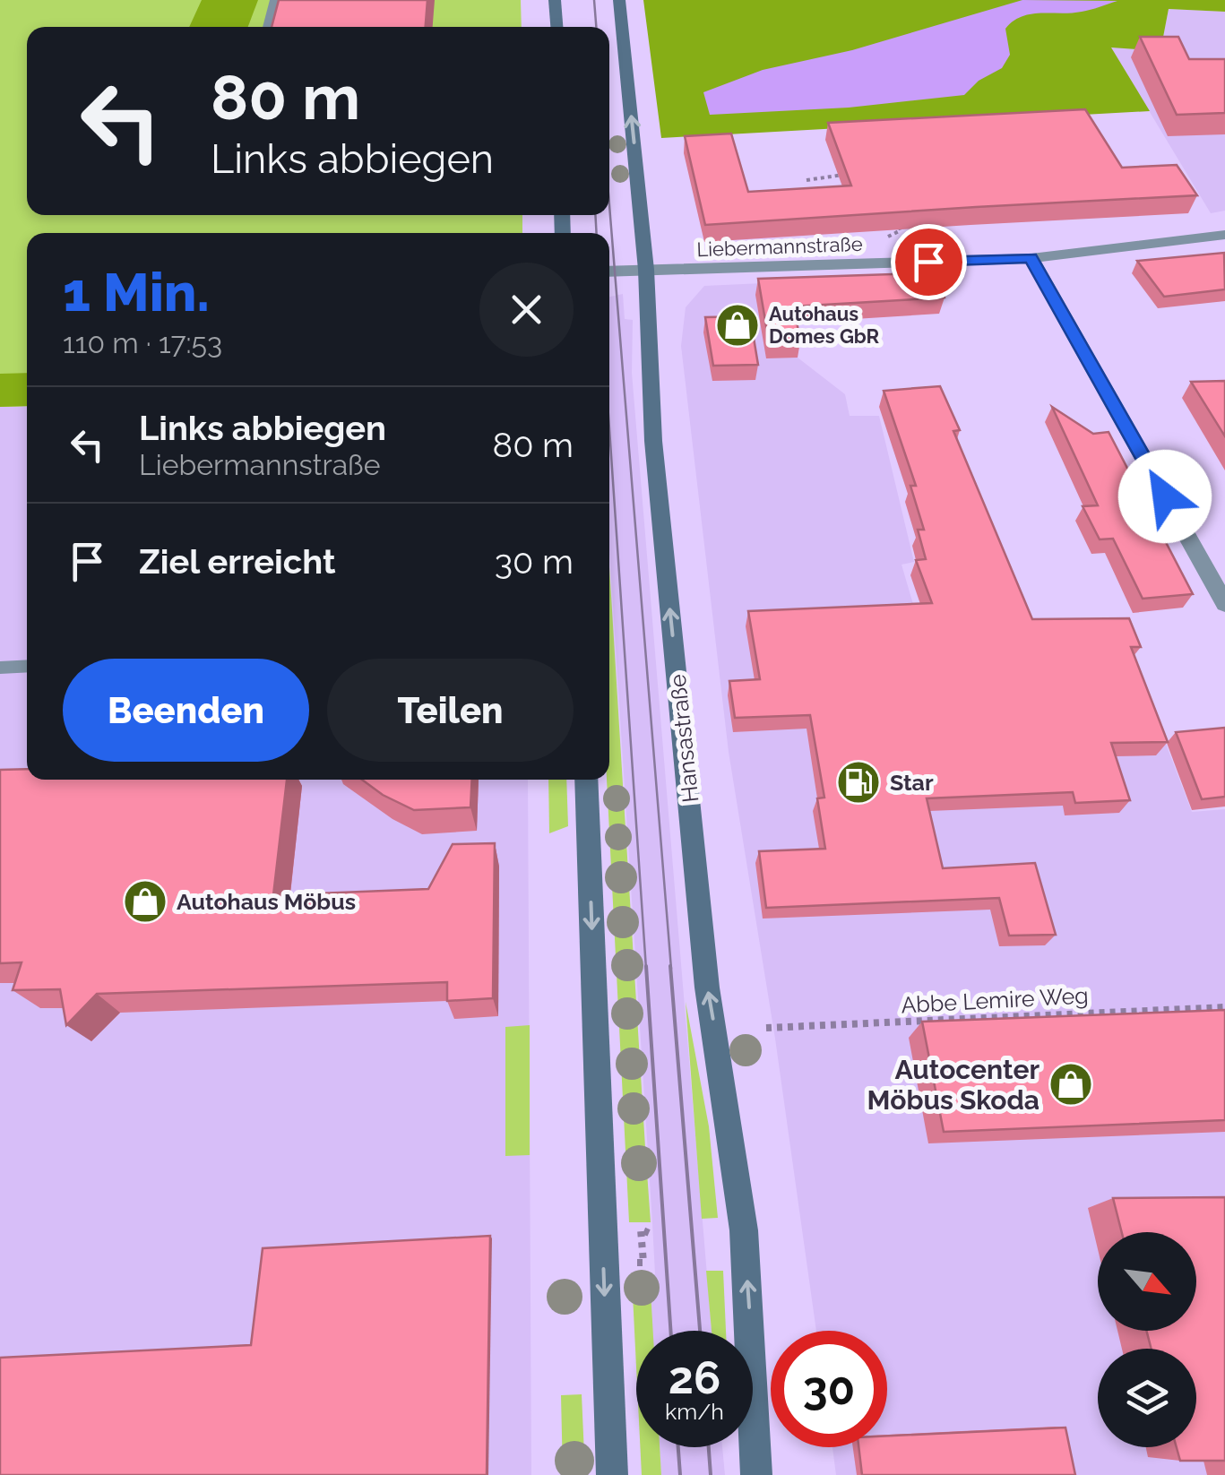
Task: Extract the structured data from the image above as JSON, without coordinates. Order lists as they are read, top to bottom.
{
  "streets": {
    "main road": ["Hansastraße"],
    "street": ["Liebermannstraße"],
    "path": ["Abbe Lemire Weg"]
  },
  "crossings": [
    ["Liebermannstraße", "Hansastraße"]
  ],
  "places": {
    "shop": ["Autohaus Domes GbR", "Autohaus Möbus", "Autocenter Möbus Skoda"],
    "fuel station": ["Star"]
  },
  "north": "bottom right",
  "page": {
    "turn": ["80 m", "Links abbiegen"],
    "heading": ["1 Min.", "110 m · 17:53"],
    "list": [
      {
        "name": "Links abbiegen",
        "note": "Liebermannstraße",
        "value": "80 m"
      },
      {
        "name": "Ziel erreicht",
        "value": "30 m"
      }
    ],
    "buttons": ["Beenden", "Teilen"],
    "speed": "26 km/h",
    "limit": "30"
  }
}
